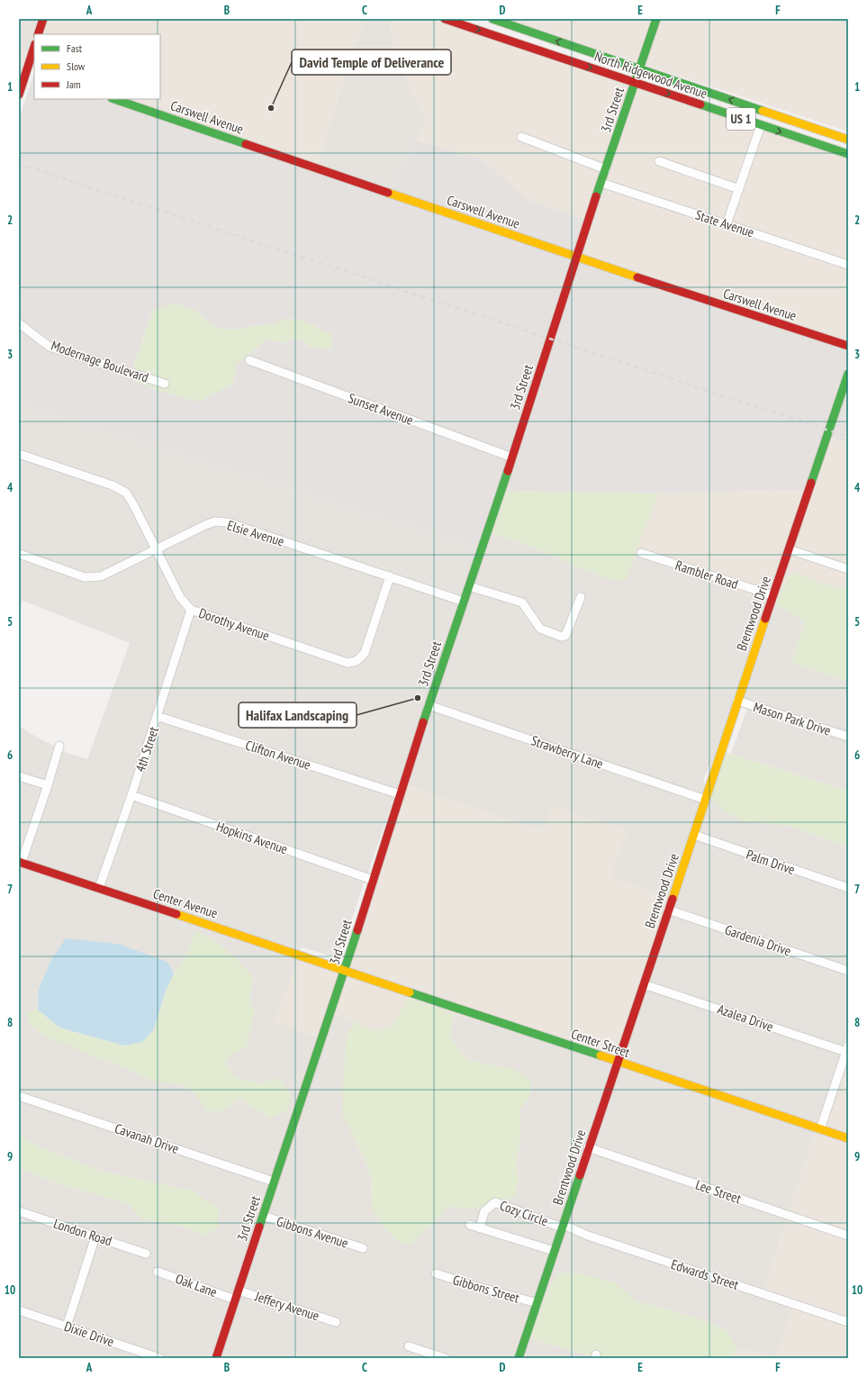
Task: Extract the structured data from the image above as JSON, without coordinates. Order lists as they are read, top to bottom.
{
  "streets": {
    "street": [
      "North Ridgewood Avenue",
      "3rd Street",
      "Carswell Avenue",
      "US 1",
      "State Avenue",
      "Modernage Boulevard",
      "Sunset Avenue",
      "Elsie Avenue",
      "Rambler Road",
      "Brentwood Drive",
      "Dorothy Avenue",
      "Mason Park Drive",
      "4th Street",
      "Strawberry Lane",
      "Clifton Avenue",
      "Hopkins Avenue",
      "Palm Drive",
      "Center Avenue",
      "Gardenia Drive",
      "Azalea Drive",
      "Center Street",
      "Cavanah Drive",
      "Lee Street",
      "Cozy Circle",
      "London Road",
      "Gibbons Avenue",
      "Edwards Street",
      "Oak Lane",
      "Gibbons Street",
      "Jeffery Avenue",
      "Dixie Drive"
    ]
  },
  "crossings": [
    ["North Ridgewood Avenue", "3rd Street"],
    ["3rd Street", "Carswell Avenue"],
    ["3rd Street", "State Avenue"],
    ["3rd Street", "Sunset Avenue"],
    ["3rd Street", "Elsie Avenue"],
    ["3rd Street", "Strawberry Lane"],
    ["3rd Street", "Clifton Avenue"],
    ["3rd Street", "Hopkins Avenue"],
    ["3rd Street", "Center Avenue"],
    ["3rd Street", "Center Street"],
    ["3rd Street", "Cavanah Drive"],
    ["3rd Street", "Gibbons Avenue"],
    ["3rd Street", "Oak Lane"],
    ["3rd Street", "Jeffery Avenue"],
    ["Elsie Avenue", "Dorothy Avenue"],
    ["Rambler Road", "Brentwood Drive"],
    ["Brentwood Drive", "Mason Park Drive"],
    ["Brentwood Drive", "Strawberry Lane"],
    ["Brentwood Drive", "Palm Drive"],
    ["Brentwood Drive", "Gardenia Drive"],
    ["Brentwood Drive", "Azalea Drive"],
    ["Brentwood Drive", "Center Street"],
    ["Brentwood Drive", "Lee Street"],
    ["Brentwood Drive", "Cozy Circle"],
    ["Brentwood Drive", "Edwards Street"],
    ["Brentwood Drive", "Gibbons Street"],
    ["Dorothy Avenue", "4th Street"],
    ["4th Street", "Clifton Avenue"],
    ["4th Street", "Hopkins Avenue"],
    ["4th Street", "Center Avenue"],
    ["Center Avenue", "Center Street"],
    ["Cozy Circle", "Edwards Street"]
  ],
  "places": ["David Temple of Deliverance", "Halifax Landscaping"],
  "legend": ["Fast", "Slow", "Jam"],
  "grid": {
    "columns": [
      "A",
      "B",
      "C",
      "D",
      "E",
      "F"
    ],
    "rows": [
      "1",
      "2",
      "3",
      "4",
      "5",
      "6",
      "7",
      "8",
      "9",
      "10"
    ]
  }
}
